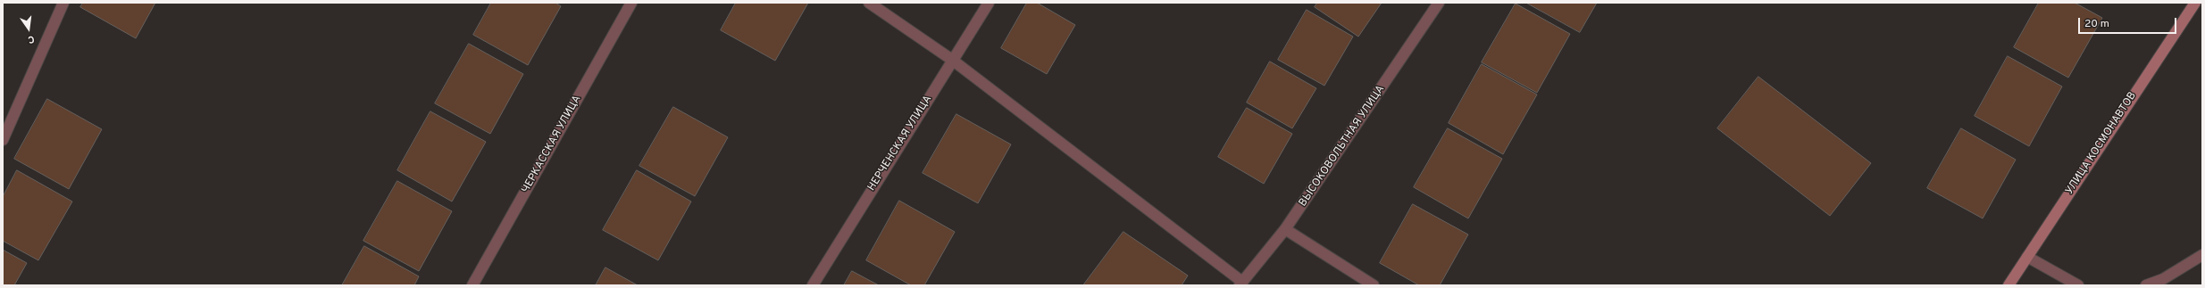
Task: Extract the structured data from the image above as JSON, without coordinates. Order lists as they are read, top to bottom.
{
  "streets": {
    "street": [
      "НЕРЧЕНСКАЯ УЛИЦА",
      "УЛИЦА КОСМОНАВТОВ",
      "ЧЕРКАССКАЯ УЛИЦА",
      "ВЫСОКОВОЛЬТНАЯ УЛИЦА"
    ]
  },
  "scale_bar": "20 m",
  "north": "bottom"
}
